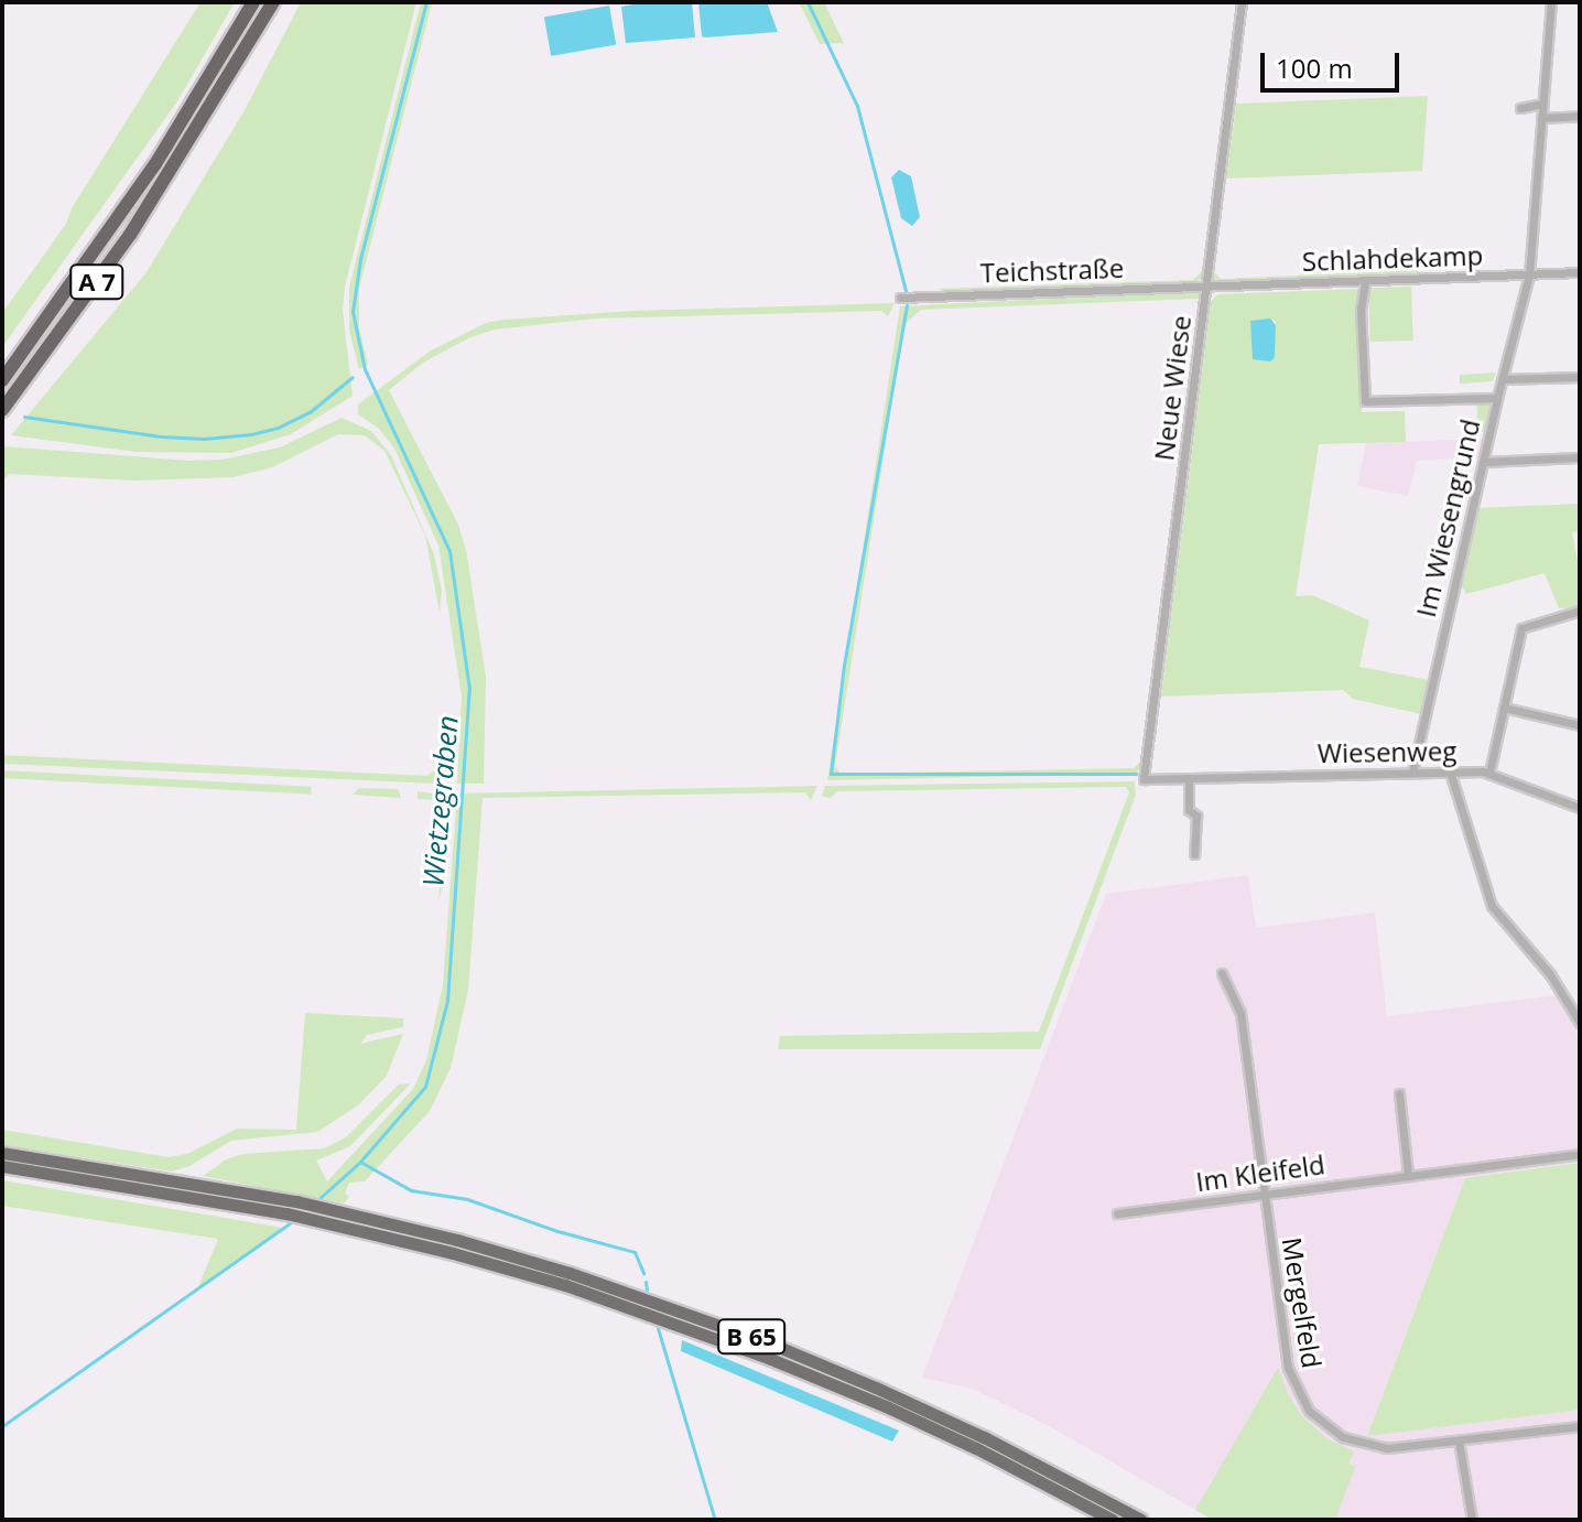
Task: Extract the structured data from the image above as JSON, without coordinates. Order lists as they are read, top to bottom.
{
  "streets": {
    "highway": ["A 7", "B 65"],
    "street": [
      "Schlahdekamp",
      "Teichstraße",
      "Neue Wiese",
      "Im Wiesengrund",
      "Wiesenweg",
      "Im Kleifeld",
      "Mergelfeld"
    ]
  },
  "crossings": [
    ["Schlahdekamp", "Teichstraße"],
    ["Schlahdekamp", "Neue Wiese"],
    ["Schlahdekamp", "Im Wiesengrund"],
    ["Teichstraße", "Neue Wiese"],
    ["Neue Wiese", "Wiesenweg"],
    ["Im Wiesengrund", "Wiesenweg"],
    ["Im Kleifeld", "Mergelfeld"]
  ],
  "water": ["Wietzegraben"],
  "scale_bar": "100 m"
}
